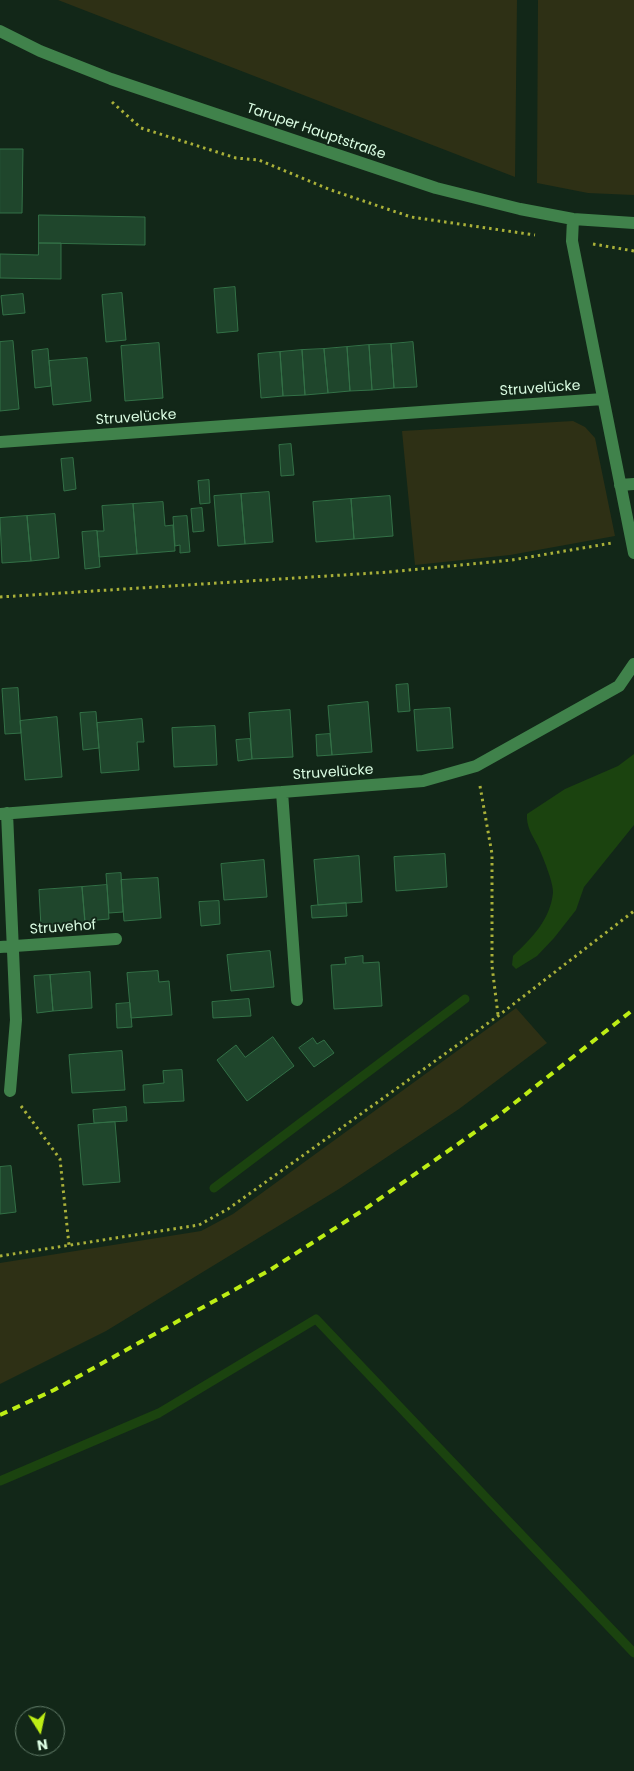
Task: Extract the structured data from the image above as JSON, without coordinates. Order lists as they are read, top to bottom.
{
  "streets": {
    "street": ["Taruper Hauptstraße", "Struvelücke", "Struvehof"]
  },
  "crossings": [
    ["Taruper Hauptstraße", "Struvelücke"],
    ["Struvelücke", "Struvehof"]
  ],
  "north": "bottom"
}
